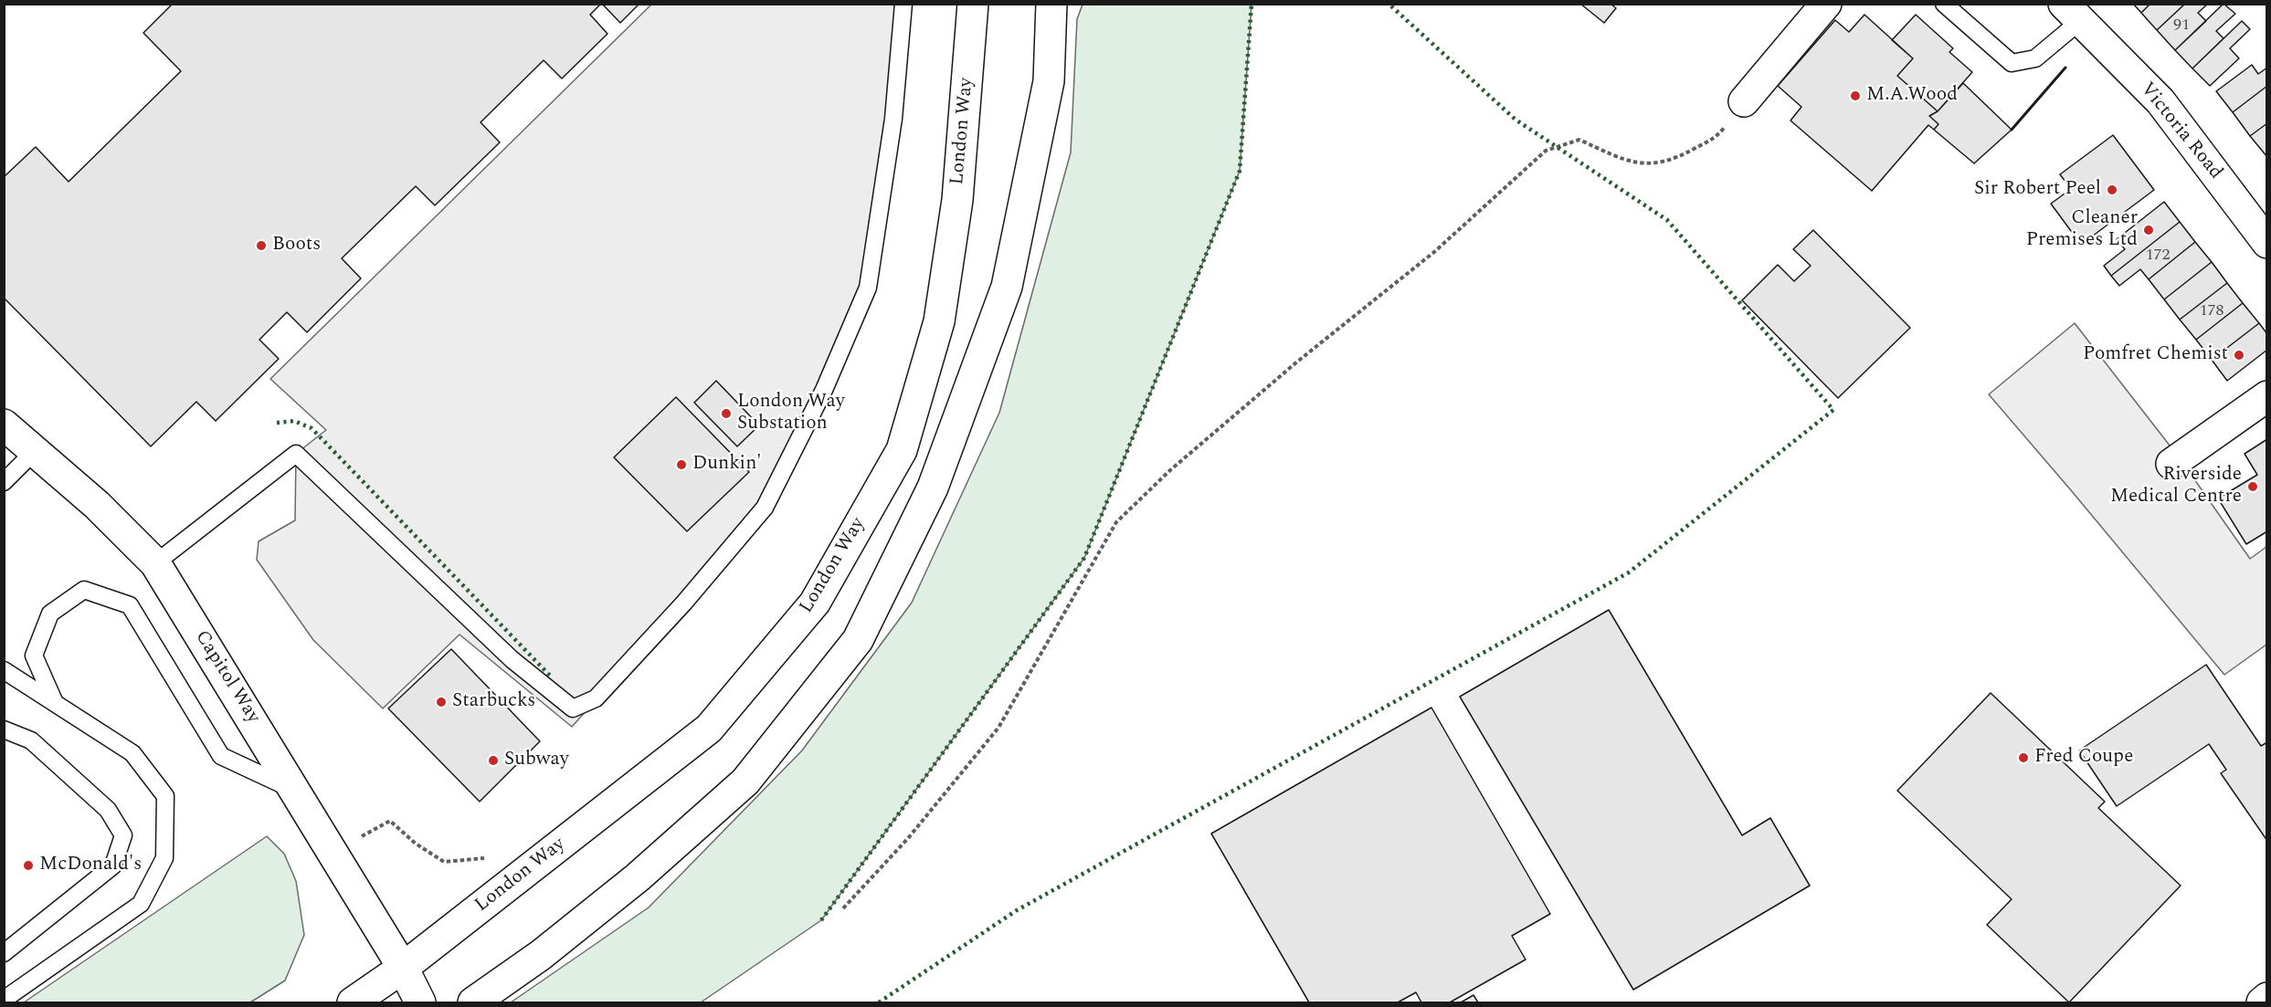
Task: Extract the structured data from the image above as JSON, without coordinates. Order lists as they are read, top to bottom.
{
  "streets": {
    "main road": ["London Way", "Victoria Road", "Capitol Way"]
  },
  "crossings": [
    ["London Way", "Capitol Way"]
  ],
  "places": [
    "M.A.Wood",
    "Sir Robert Peel",
    "Cleaner Premises Ltd",
    "Boots",
    "Pomfret Chemist",
    "London Way Substation",
    "Dunkin'",
    "Riverside Medical Centre",
    "Starbucks",
    "Fred Coupe",
    "Subway",
    "McDonald's"
  ],
  "house_numbers": ["91", "172", "178"]
}
